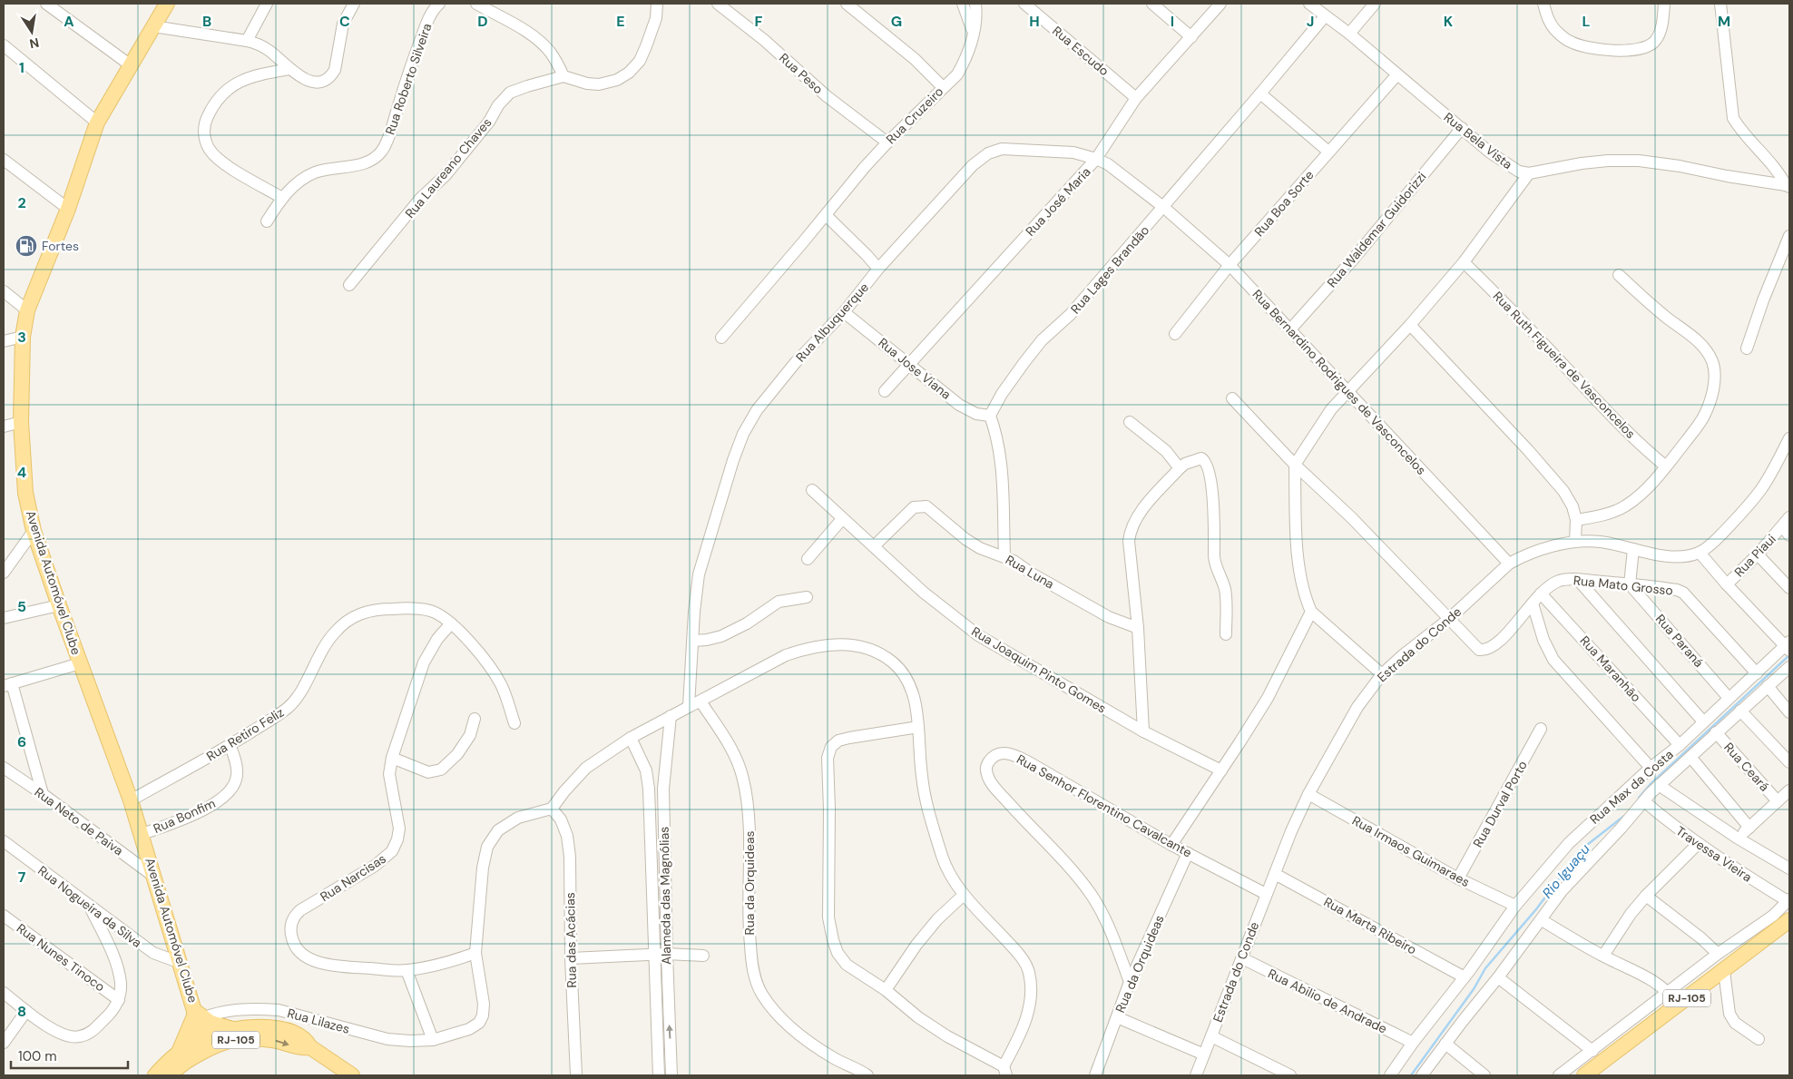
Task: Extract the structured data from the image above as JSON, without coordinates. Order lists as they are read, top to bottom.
{
  "streets": {
    "main road": ["Avenida Automóvel Clube", "RJ-105"],
    "street": [
      "Rua Escudo",
      "Rua Peso",
      "Rua Roberto Silveira",
      "Rua Cruzeiro",
      "Rua Bela Vista",
      "Rua Laureano Chaves",
      "Rua José Maria",
      "Rua Boa Sorte",
      "Rua Waldemar Guidorizzi",
      "Rua Lages Brandão",
      "Rua Albuquerque",
      "Rua Ruth Figueira de Vasconcelos",
      "Rua Jose Viana",
      "Rua Bernardino Rodrigues de Vasconcelos",
      "Rua Piaui",
      "Rua Luna",
      "Rua Mato Grosso",
      "Rua Paraná",
      "Estrada do Conde",
      "Rua Maranhão",
      "Rua Joaquim Pinto Gomes",
      "Rua Retiro Feliz",
      "Rua Ceará",
      "Rua Max da Costa",
      "Rua Durval Porto",
      "Rua Senhor Florentino Cavalcante",
      "Rua Bonfim",
      "Rua Neto de Paiva",
      "Rua Irmaos Guimaraes",
      "Travessa Vieira",
      "Rua Narcisas",
      "Rua da Orquideas",
      "Alameda das Magnólias",
      "Rua Nogueira da Silva",
      "Rua Marta Ribeiro",
      "Rua das Acácias",
      "Rua Nunes Tinoco",
      "Rua Abilio de Andrade",
      "Rua Lilazes"
    ]
  },
  "crossings": [
    ["Rua Escudo", "Rua José Maria"],
    ["Rua Peso", "Rua Cruzeiro"],
    ["Rua Bela Vista", "Rua Boa Sorte"],
    ["Rua Bela Vista", "Rua Waldemar Guidorizzi"],
    ["Rua Bela Vista", "Rua Lages Brandão"],
    ["Rua José Maria", "Rua Albuquerque"],
    ["Rua José Maria", "Rua Jose Viana"],
    ["Rua Boa Sorte", "Rua Bernardino Rodrigues de Vasconcelos"],
    ["Rua Waldemar Guidorizzi", "Rua Bernardino Rodrigues de Vasconcelos"],
    ["Rua Lages Brandão", "Rua Albuquerque"],
    ["Rua Lages Brandão", "Rua Jose Viana"],
    ["Rua Lages Brandão", "Rua Bernardino Rodrigues de Vasconcelos"],
    ["Rua Albuquerque", "Rua Jose Viana"],
    ["Rua Albuquerque", "Rua Bernardino Rodrigues de Vasconcelos"],
    ["Rua Bernardino Rodrigues de Vasconcelos", "Estrada do Conde"],
    ["Rua Luna", "Rua Joaquim Pinto Gomes"],
    ["Avenida Automóvel Clube", "Rua Retiro Feliz"],
    ["Avenida Automóvel Clube", "Rua Bonfim"],
    ["Avenida Automóvel Clube", "Rua Neto de Paiva"],
    ["Avenida Automóvel Clube", "Rua Nogueira da Silva"],
    ["Avenida Automóvel Clube", "Rua Lilazes"],
    ["Rua Mato Grosso", "Rua Paraná"],
    ["Rua Mato Grosso", "Estrada do Conde"],
    ["Rua Mato Grosso", "Rua Maranhão"],
    ["Rua Mato Grosso", "Rua Max da Costa"],
    ["Rua Paraná", "Rua Max da Costa"],
    ["Estrada do Conde", "Rua Senhor Florentino Cavalcante"],
    ["Estrada do Conde", "Rua Irmaos Guimaraes"],
    ["Estrada do Conde", "Rua Marta Ribeiro"],
    ["Estrada do Conde", "Rua Abilio de Andrade"],
    ["Rua Maranhão", "Rua Max da Costa"],
    ["Rua Retiro Feliz", "Rua Bonfim"],
    ["Rua Retiro Feliz", "Rua Narcisas"],
    ["Rua Ceará", "Rua Max da Costa"],
    ["Rua Max da Costa", "Rua Irmaos Guimaraes"],
    ["Rua Max da Costa", "Travessa Vieira"],
    ["Rua Max da Costa", "Rua Marta Ribeiro"],
    ["Rua Max da Costa", "Rua Abilio de Andrade"],
    ["Rua Durval Porto", "Rua Irmaos Guimaraes"],
    ["Rua Senhor Florentino Cavalcante", "Rua da Orquideas"],
    ["Rua Narcisas", "Rua Lilazes"]
  ],
  "water": ["Rio Iguaçu"],
  "places": {
    "fuel station": ["Fortes"]
  },
  "scale_bar": "100 m",
  "north": "bottom",
  "grid": {
    "columns": [
      "A",
      "B",
      "C",
      "D",
      "E",
      "F",
      "G",
      "H",
      "I",
      "J",
      "K",
      "L",
      "M"
    ],
    "rows": [
      "1",
      "2",
      "3",
      "4",
      "5",
      "6",
      "7",
      "8"
    ]
  }
}
